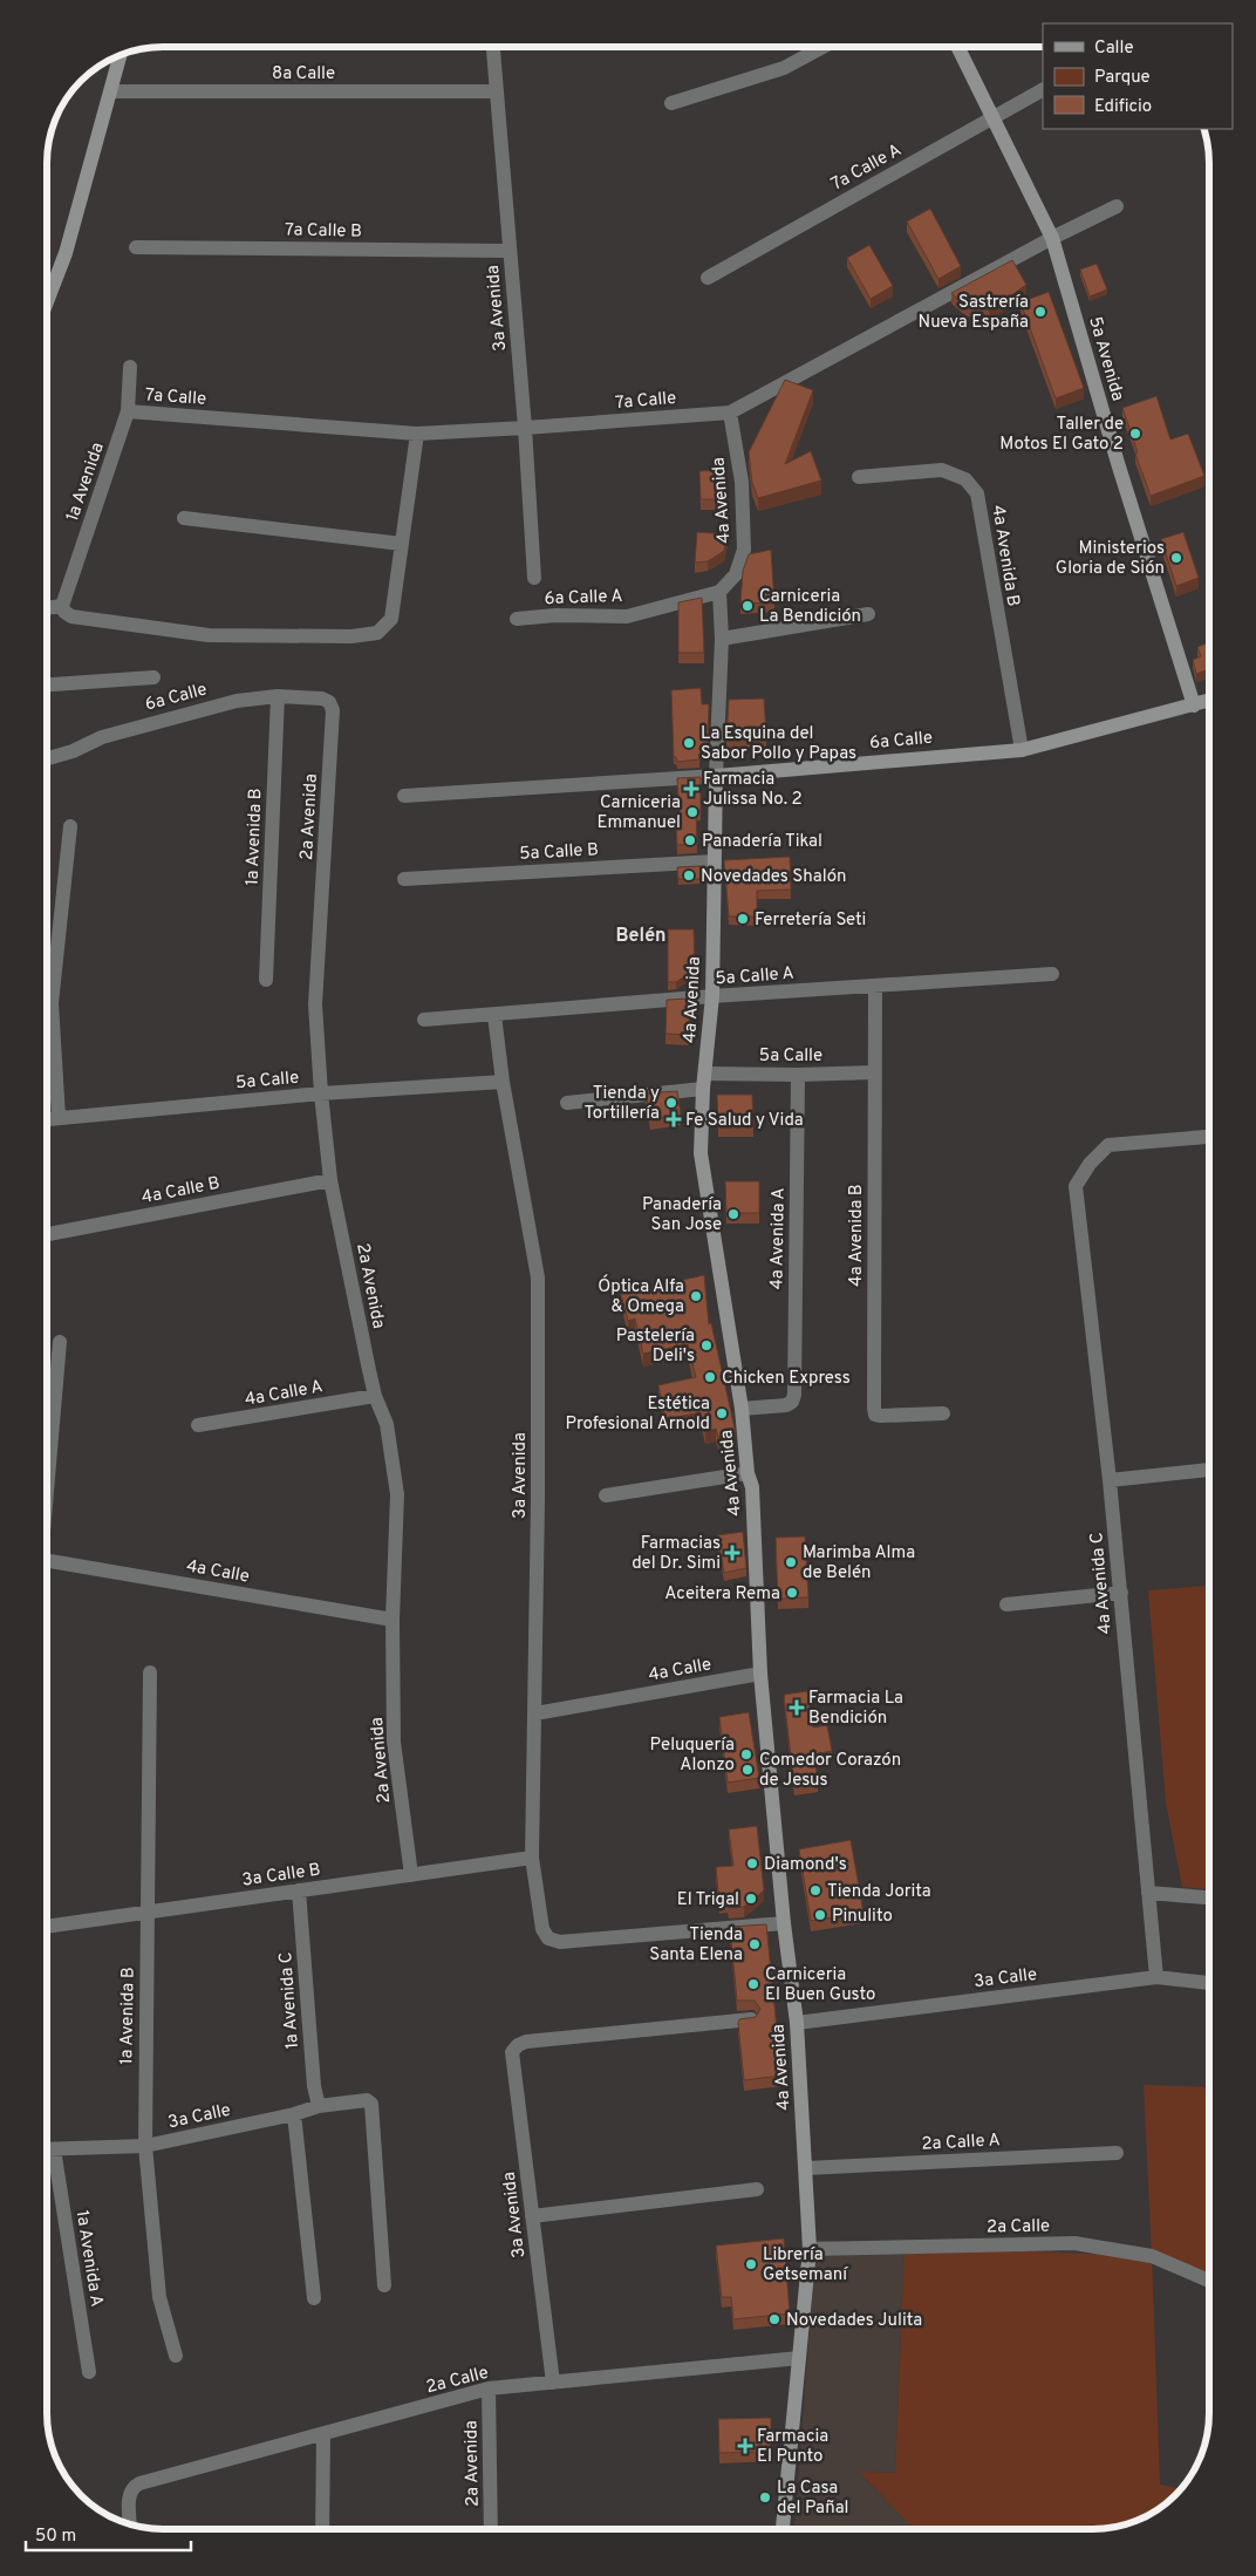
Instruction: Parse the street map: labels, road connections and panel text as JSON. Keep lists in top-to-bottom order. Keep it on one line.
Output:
{"streets":{"street":["8a Calle","7a Calle A","7a Calle B","3a Avenida","5a Avenida","7a Calle","1a Avenida","4a Avenida","4a Avenida B","6a Calle A","6a Calle","2a Avenida","1a Avenida B","5a Calle B","5a Calle A","5a Calle","4a Calle B","4a Avenida A","4a Calle A","4a Calle","4a Avenida C","3a Calle B","3a Calle","1a Avenida C","2a Calle A","2a Calle","1a Avenida A"]},"crossings":[["8a Calle","3a Avenida"],["7a Calle A","5a Avenida"],["7a Calle B","3a Avenida"],["3a Avenida","7a Calle"],["3a Avenida","4a Avenida"],["3a Avenida","5a Calle A"],["3a Avenida","5a Calle"],["3a Avenida","4a Calle"],["3a Avenida","3a Calle B"],["3a Avenida","2a Calle"],["5a Avenida","7a Calle"],["5a Avenida","6a Calle"],["7a Calle","1a Avenida"],["7a Calle","4a Avenida"],["4a Avenida","6a Calle A"],["4a Avenida","6a Calle"],["4a Avenida","5a Calle B"],["4a Avenida","5a Calle A"],["4a Avenida","5a Calle"],["4a Avenida","4a Avenida A"],["4a Avenida","4a Calle"],["4a Avenida","3a Calle"],["4a Avenida","2a Calle A"],["4a Avenida","2a Calle"],["4a Avenida B","6a Calle"],["4a Avenida B","5a Calle A"],["4a Avenida B","5a Calle"],["6a Calle","2a Avenida"],["6a Calle","1a Avenida B"],["2a Avenida","5a Calle"],["2a Avenida","4a Calle B"],["2a Avenida","4a Calle A"],["2a Avenida","4a Calle"],["2a Avenida","3a Calle B"],["2a Avenida","2a Calle"],["1a Avenida B","3a Calle B"],["1a Avenida B","3a Calle"],["5a Calle","4a Avenida A"],["4a Avenida C","3a Calle"],["3a Calle B","1a Avenida C"],["3a Calle","1a Avenida C"],["3a Calle","1a Avenida A"]],"districts":["Belén"],"places":{"other":["Sastrería Nueva España","Taller de Motos El Gato 2","Ministerios Gloria de Sión","Carniceria La Bendición","La Esquina del Sabor Pollo y Papas","Carniceria Emmanuel","Panadería Tikal","Novedades Shalón","Ferretería Seti","Tienda y Tortillería","Panadería San Jose","Óptica Alfa & Omega","Pastelería Deli's","Chicken Express","Estética Profesional Arnold","Marimba Alma de Belén","Aceitera Rema","Peluquería Alonzo","Comedor Corazón de Jesus","Diamond's","Tienda Jorita","El Trigal","Pinulito","Tienda Santa Elena","Carniceria El Buen Gusto","Librería Getsemaní","Novedades Julita","La Casa del Pañal"],"health":["Farmacia Julissa No. 2","Fe Salud y Vida","Farmacias del Dr. Simi","Farmacia La Bendición","Farmacia El Punto"]},"legend":["Calle","Parque","Edificio"],"scale_bar":"50 m"}
